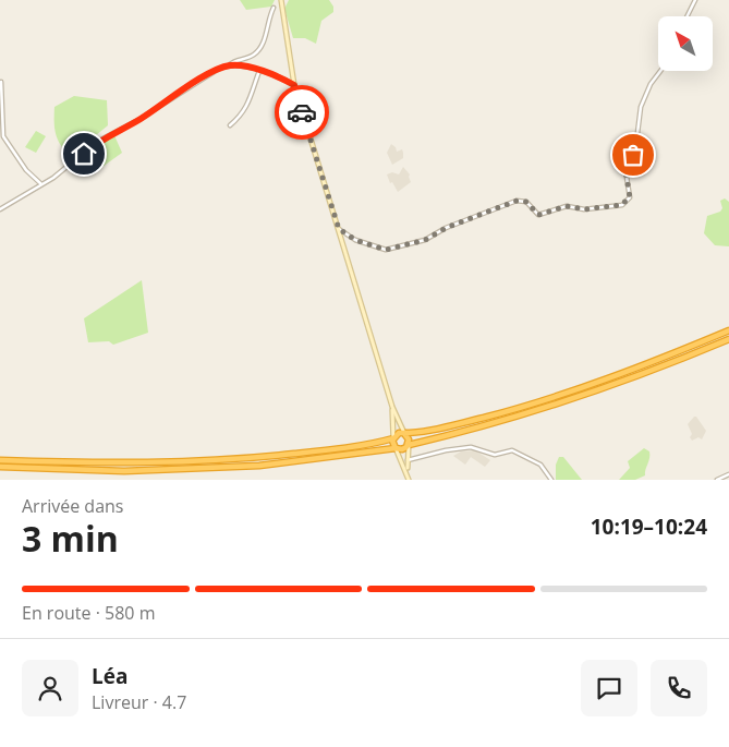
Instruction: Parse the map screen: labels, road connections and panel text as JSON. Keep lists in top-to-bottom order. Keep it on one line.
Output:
{"north":"top left","page":{"heading":["3 min","Arrivée dans","10:19–10:24"],"panel":["Léa","Livreur · 4.7"],"bar":"En route · 580 m"}}
